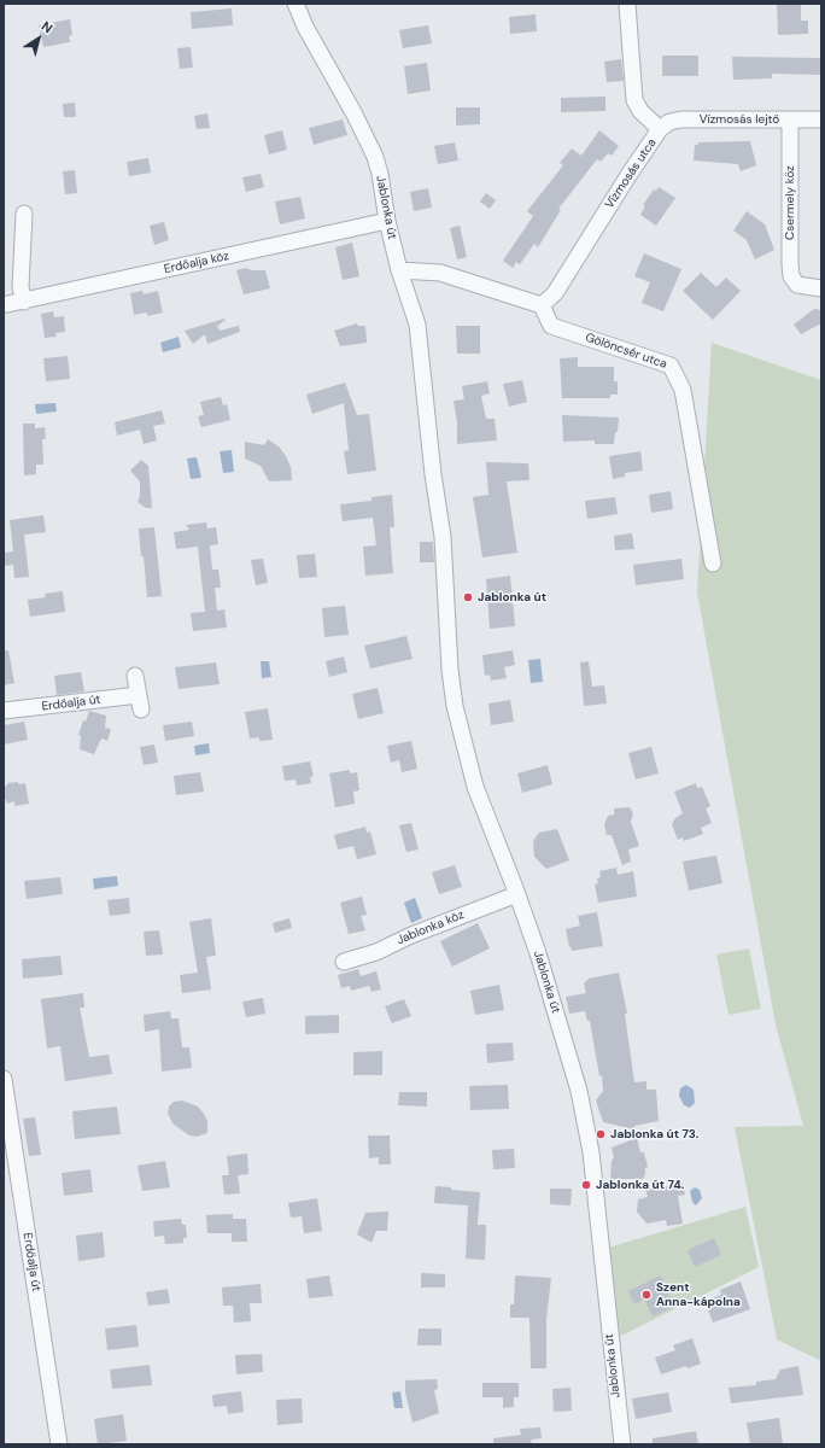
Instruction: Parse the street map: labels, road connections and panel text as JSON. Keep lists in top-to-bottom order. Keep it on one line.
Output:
{"streets":{"street":["Vízmosás lejtő","Vízmosás utca","Csermely köz","Jablonka út","Erdőalja köz","Gölöncsér utca","Erdőalja út","Jablonka köz"]},"crossings":[["Vízmosás lejtő","Vízmosás utca"],["Vízmosás lejtő","Csermely köz"],["Vízmosás utca","Gölöncsér utca"],["Jablonka út","Erdőalja köz"],["Jablonka út","Jablonka köz"]],"places":["Jablonka út","Jablonka út 73.","Jablonka út 74.","Szent Anna-kápolna"],"north":"top right"}
